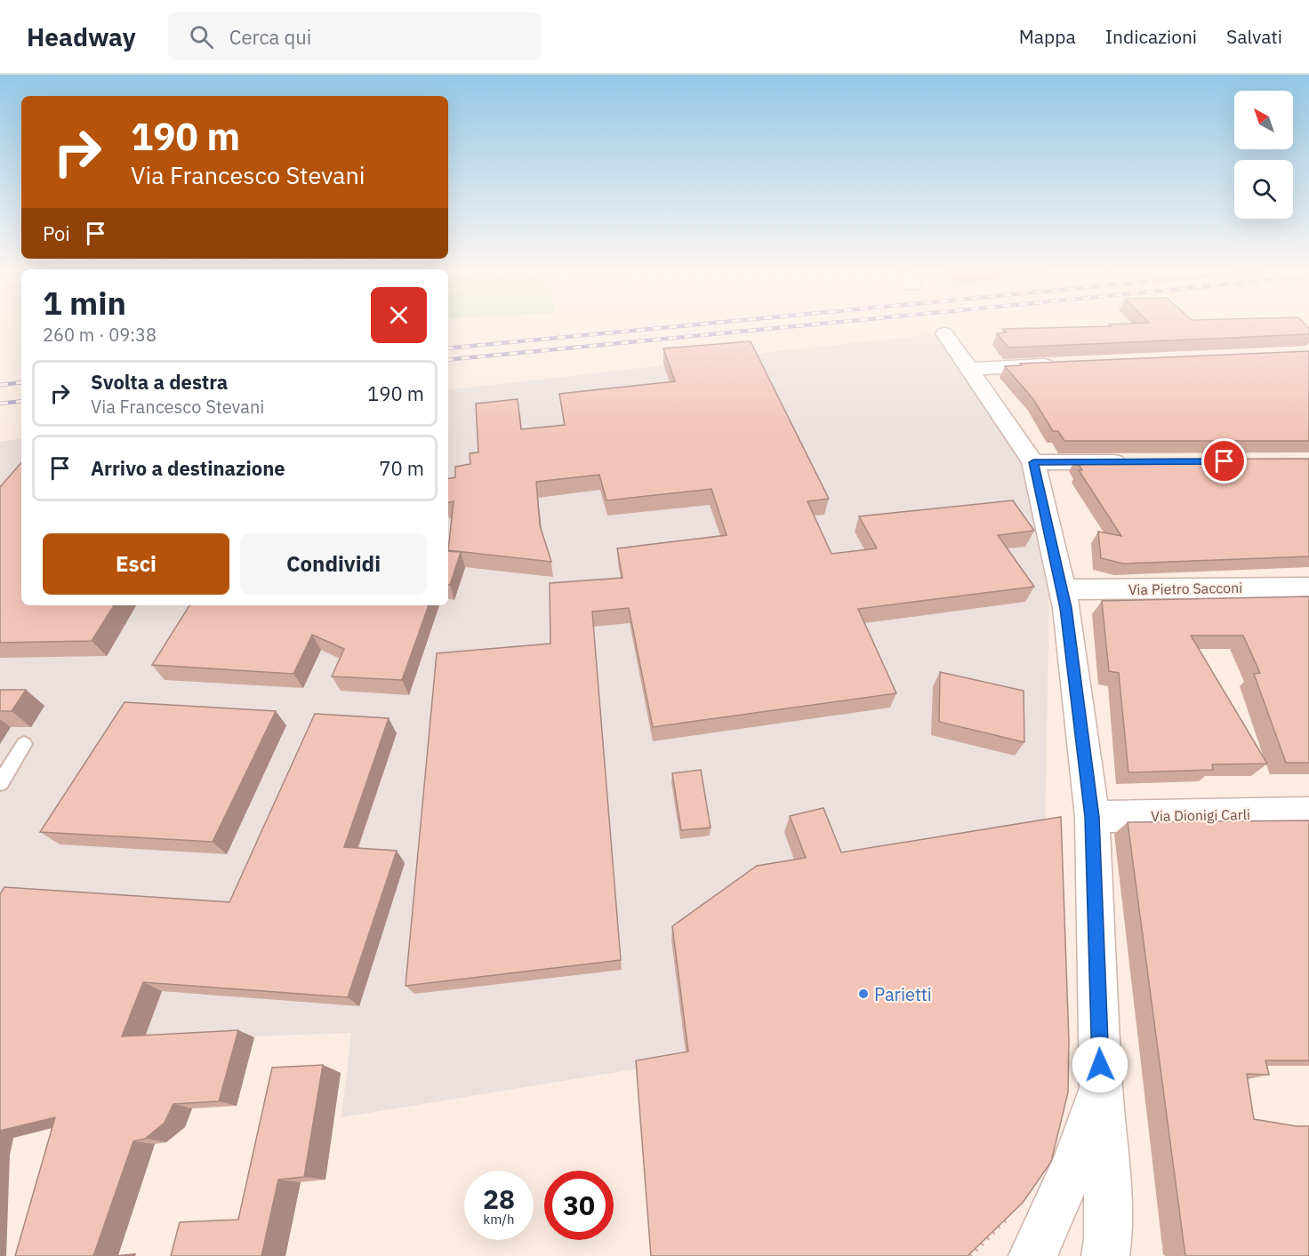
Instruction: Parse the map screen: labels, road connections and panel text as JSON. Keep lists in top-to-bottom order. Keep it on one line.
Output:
{"streets":{"street":["Via Pietro Sacconi","Via Dionigi Carli"]},"places":["Parietti"],"north":"top left","page":{"header":"Headway","search":"Cerca qui","nav":["Mappa","Indicazioni","Salvati"],"turn":["190 m","Via Francesco Stevani"],"then":"Poi","heading":["1 min","260 m · 09:38"],"list":[{"name":"Svolta a destra","note":"Via Francesco Stevani","value":"190 m"},{"name":"Arrivo a destinazione","value":"70 m"}],"buttons":["Esci","Condividi"],"speed":"28 km/h","limit":"30"}}
